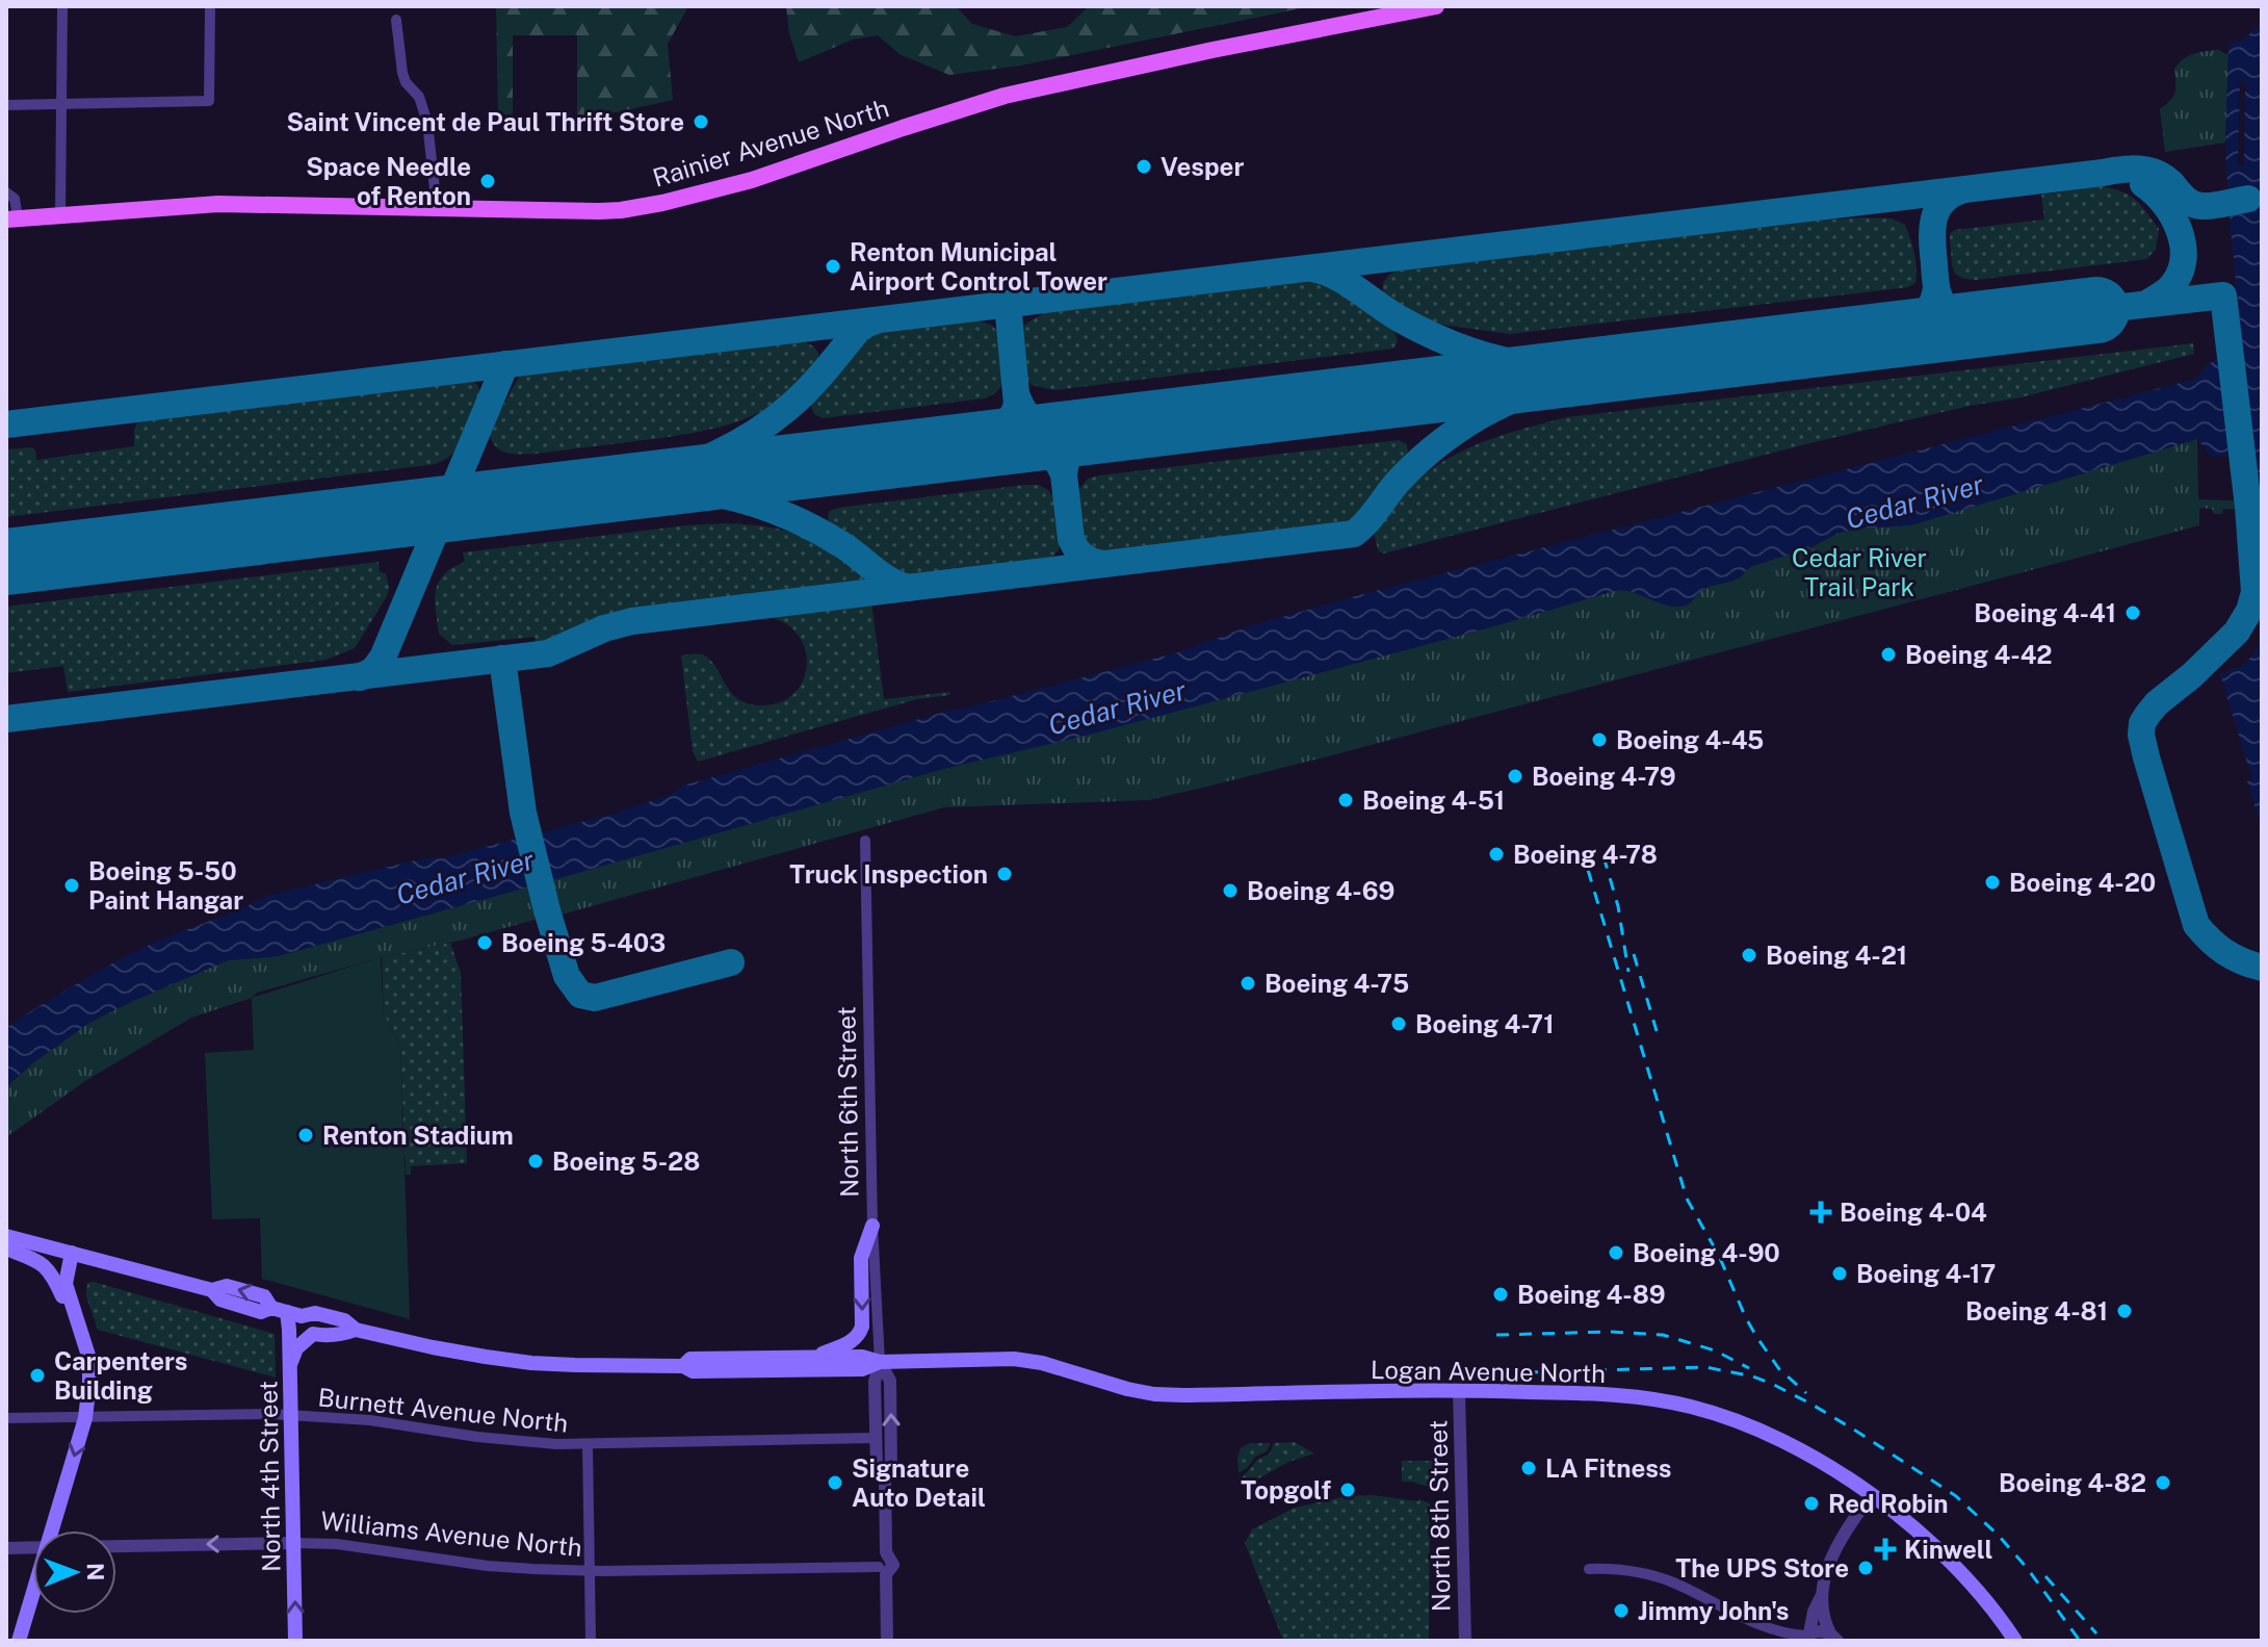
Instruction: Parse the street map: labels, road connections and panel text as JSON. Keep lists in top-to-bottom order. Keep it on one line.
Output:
{"streets":{"main road":["Rainier Avenue North","Logan Avenue North","North 4th Street"],"street":["North 6th Street","Burnett Avenue North","North 8th Street","Williams Avenue North"]},"crossings":[["North 6th Street","Logan Avenue North"],["North 6th Street","Burnett Avenue North"],["North 6th Street","Williams Avenue North"],["Logan Avenue North","North 4th Street"],["Logan Avenue North","North 8th Street"],["Burnett Avenue North","North 4th Street"],["North 4th Street","Williams Avenue North"]],"water":["Cedar River"],"parks":["Cedar River Trail Park"],"places":{"other":["Saint Vincent de Paul Thrift Store","Vesper","Space Needle of Renton","Renton Municipal Airport Control Tower","Boeing 4-41","Boeing 4-42","Boeing 4-45","Boeing 4-79","Boeing 4-51","Boeing 4-78","Truck Inspection","Boeing 4-20","Boeing 5-50 Paint Hangar","Boeing 4-69","Boeing 5-403","Boeing 4-21","Boeing 4-75","Boeing 4-71","Renton Stadium","Boeing 5-28","Boeing 4-90","Boeing 4-17","Boeing 4-89","Boeing 4-81","Carpenters Building","LA Fitness","Signature Auto Detail","Boeing 4-82","Topgolf","Red Robin","The UPS Store","Jimmy John's"],"health":["Boeing 4-04","Kinwell"]},"north":"right"}
